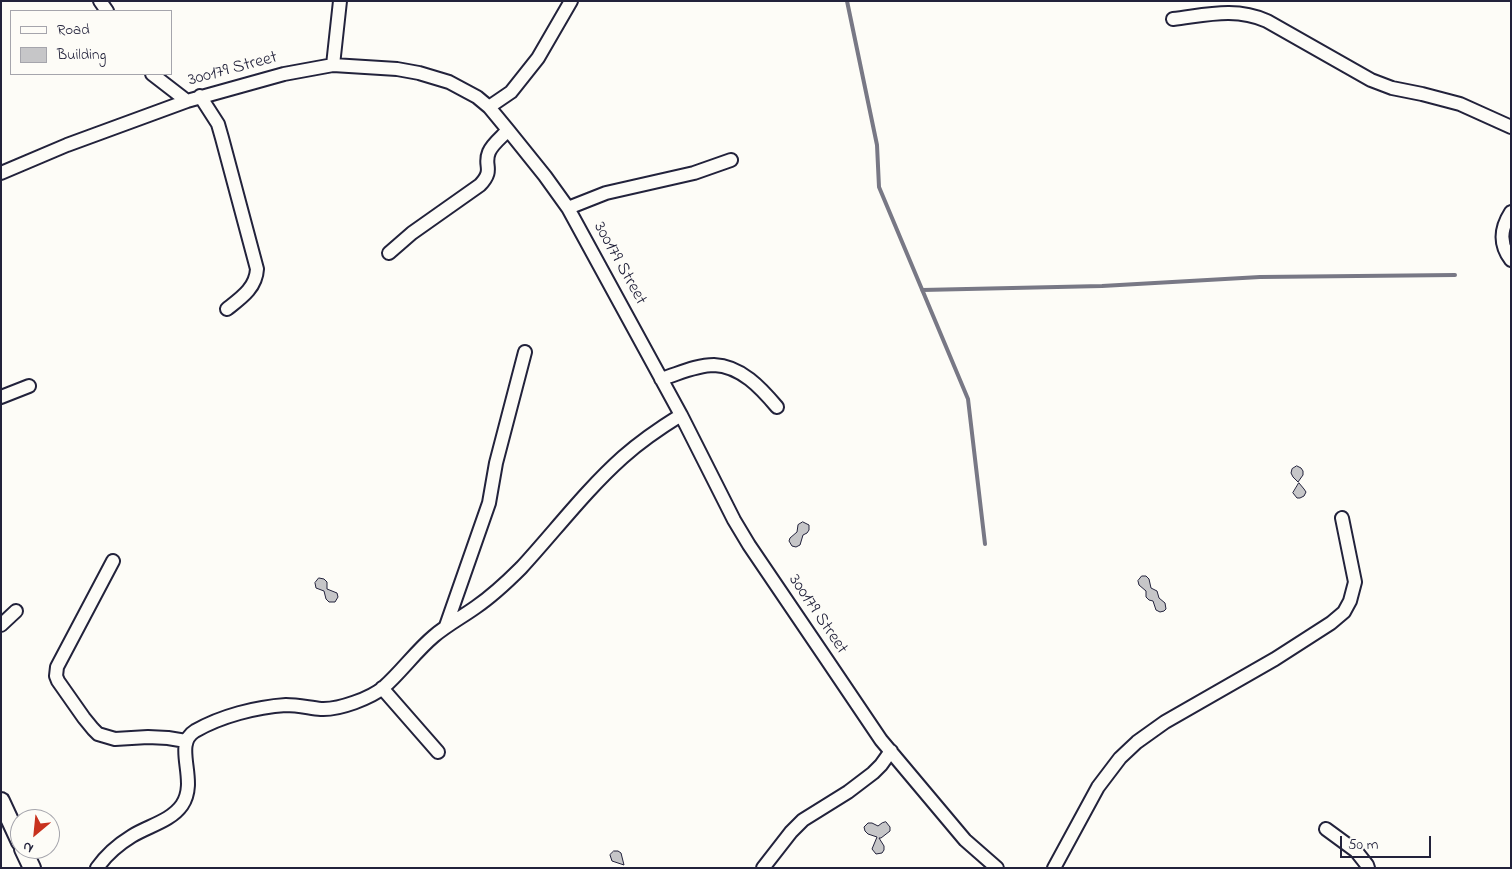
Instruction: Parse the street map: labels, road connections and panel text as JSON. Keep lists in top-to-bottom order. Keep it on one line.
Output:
{"streets":{"street":["300179 Street"]},"legend":["Road","Building"],"scale_bar":"50 m","north":"bottom left"}
